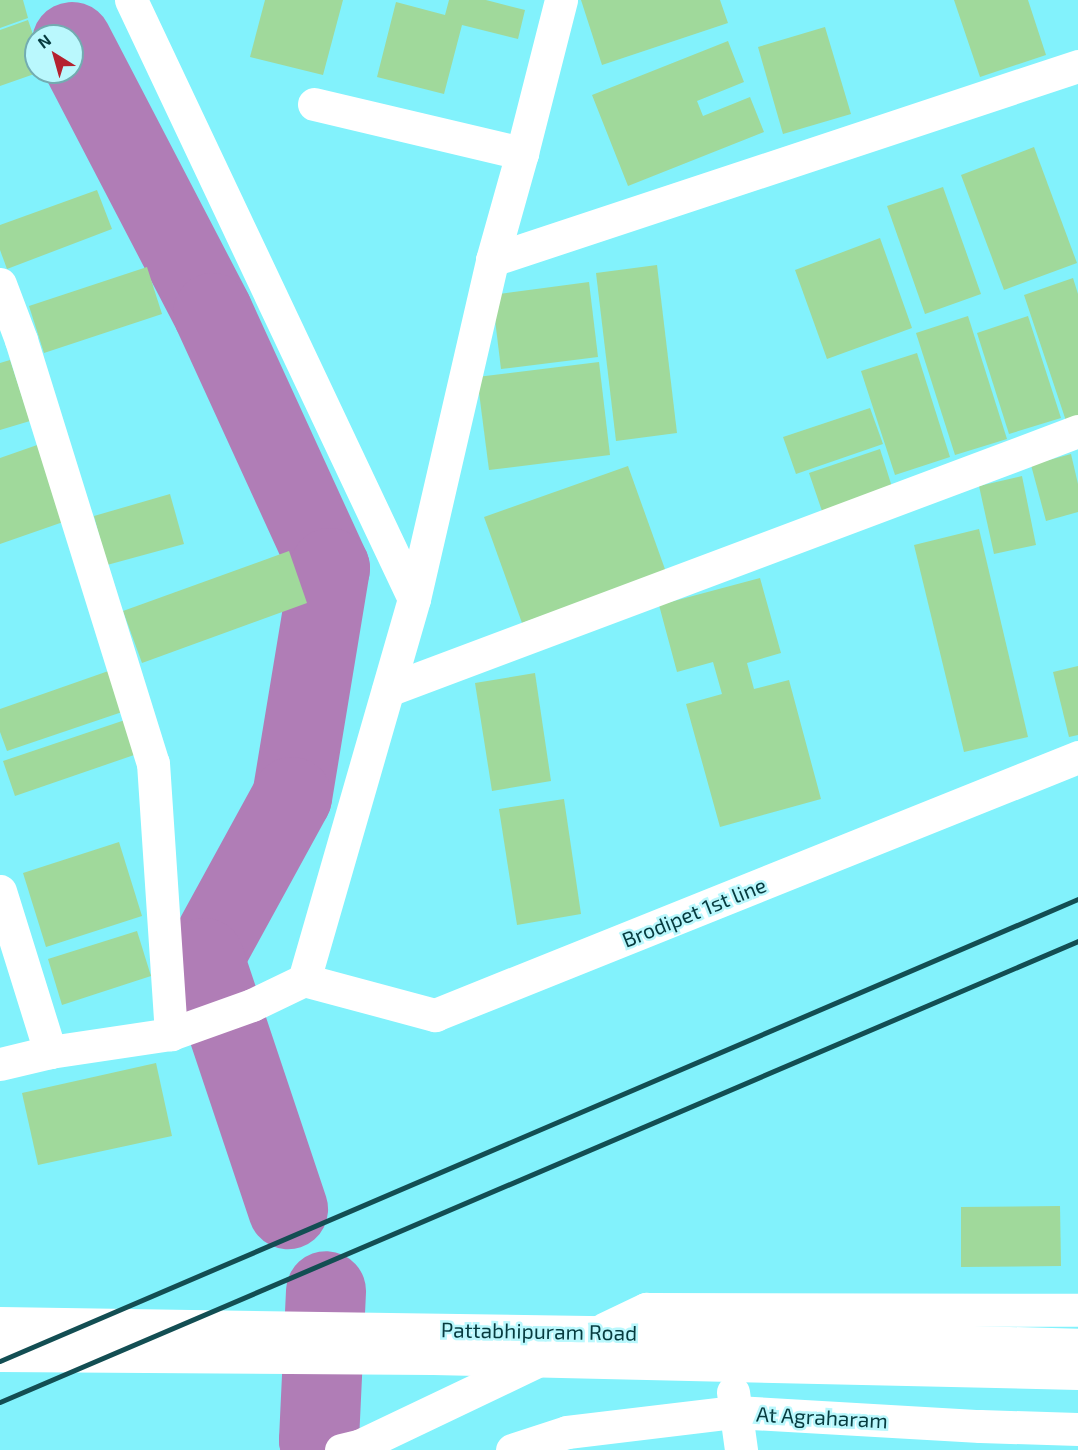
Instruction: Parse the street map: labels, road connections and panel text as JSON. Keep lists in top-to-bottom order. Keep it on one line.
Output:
{"streets":{"street":["Brodipet 1st line","Pattabhipuram Road","At Agraharam"]},"north":"top left"}
